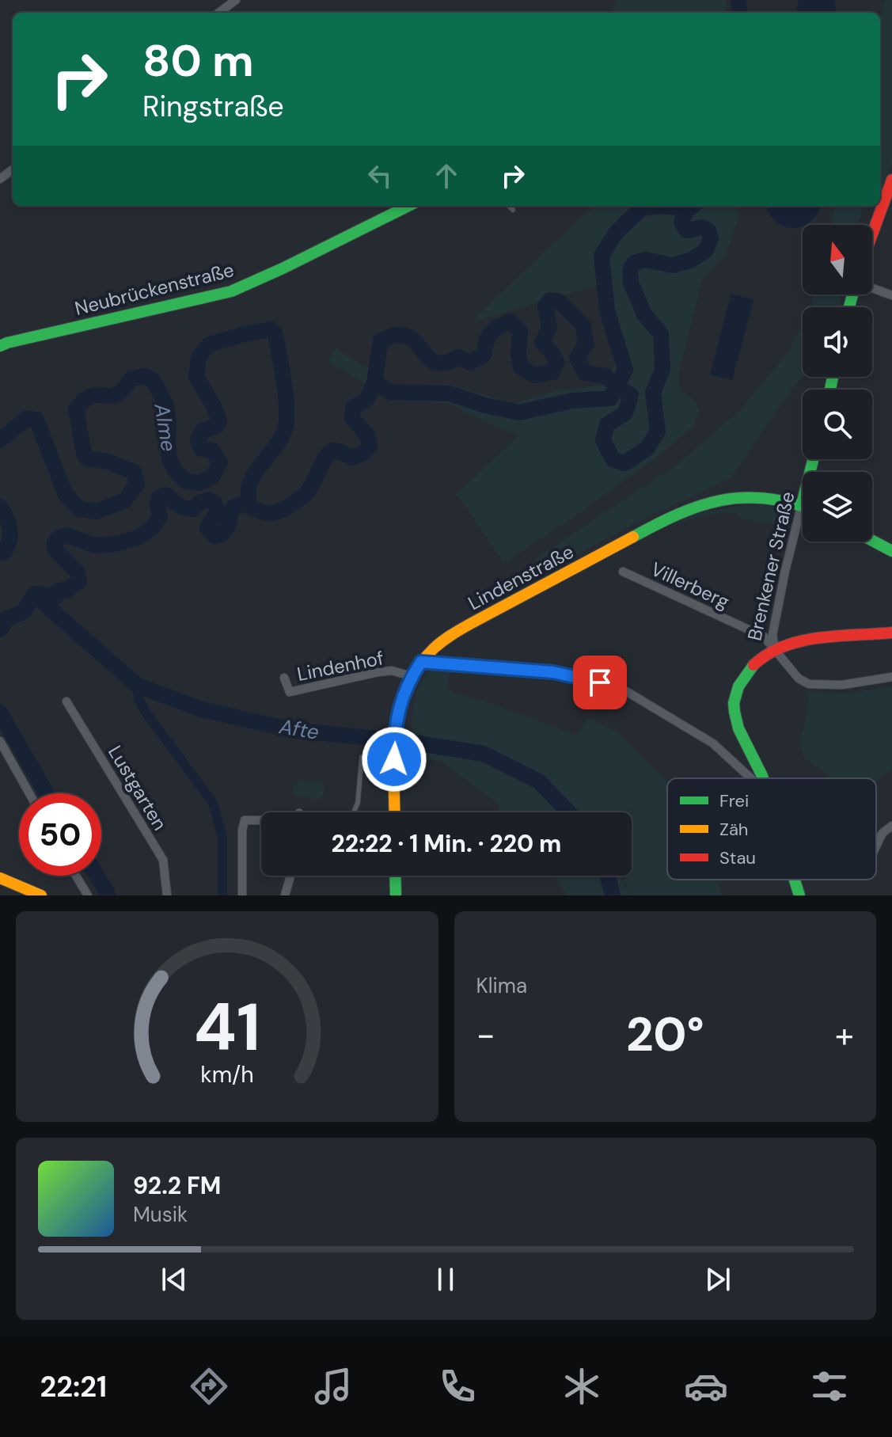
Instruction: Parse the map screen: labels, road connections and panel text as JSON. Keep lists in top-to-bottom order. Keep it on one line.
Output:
{"streets":{"main road":["Neubrückenstraße","Brenkener Straße","Lindenstraße"],"street":["Villerberg","Lindenhof","Lustgarten"]},"crossings":[["Brenkener Straße","Lindenstraße"],["Brenkener Straße","Villerberg"],["Lindenstraße","Lindenhof"]],"water":["Alme","Afte"],"legend":["Frei","Zäh","Stau"],"north":"top","page":{"turn":["80 m","Ringstraße"],"limit":"50","trip":"22:22 · 1 Min. · 220 m","tile":"Klima","heat":["−","20°","+"],"song":["92.2 FM","Musik"],"tabs":"22:21","gauge":["41","km/h"]}}
